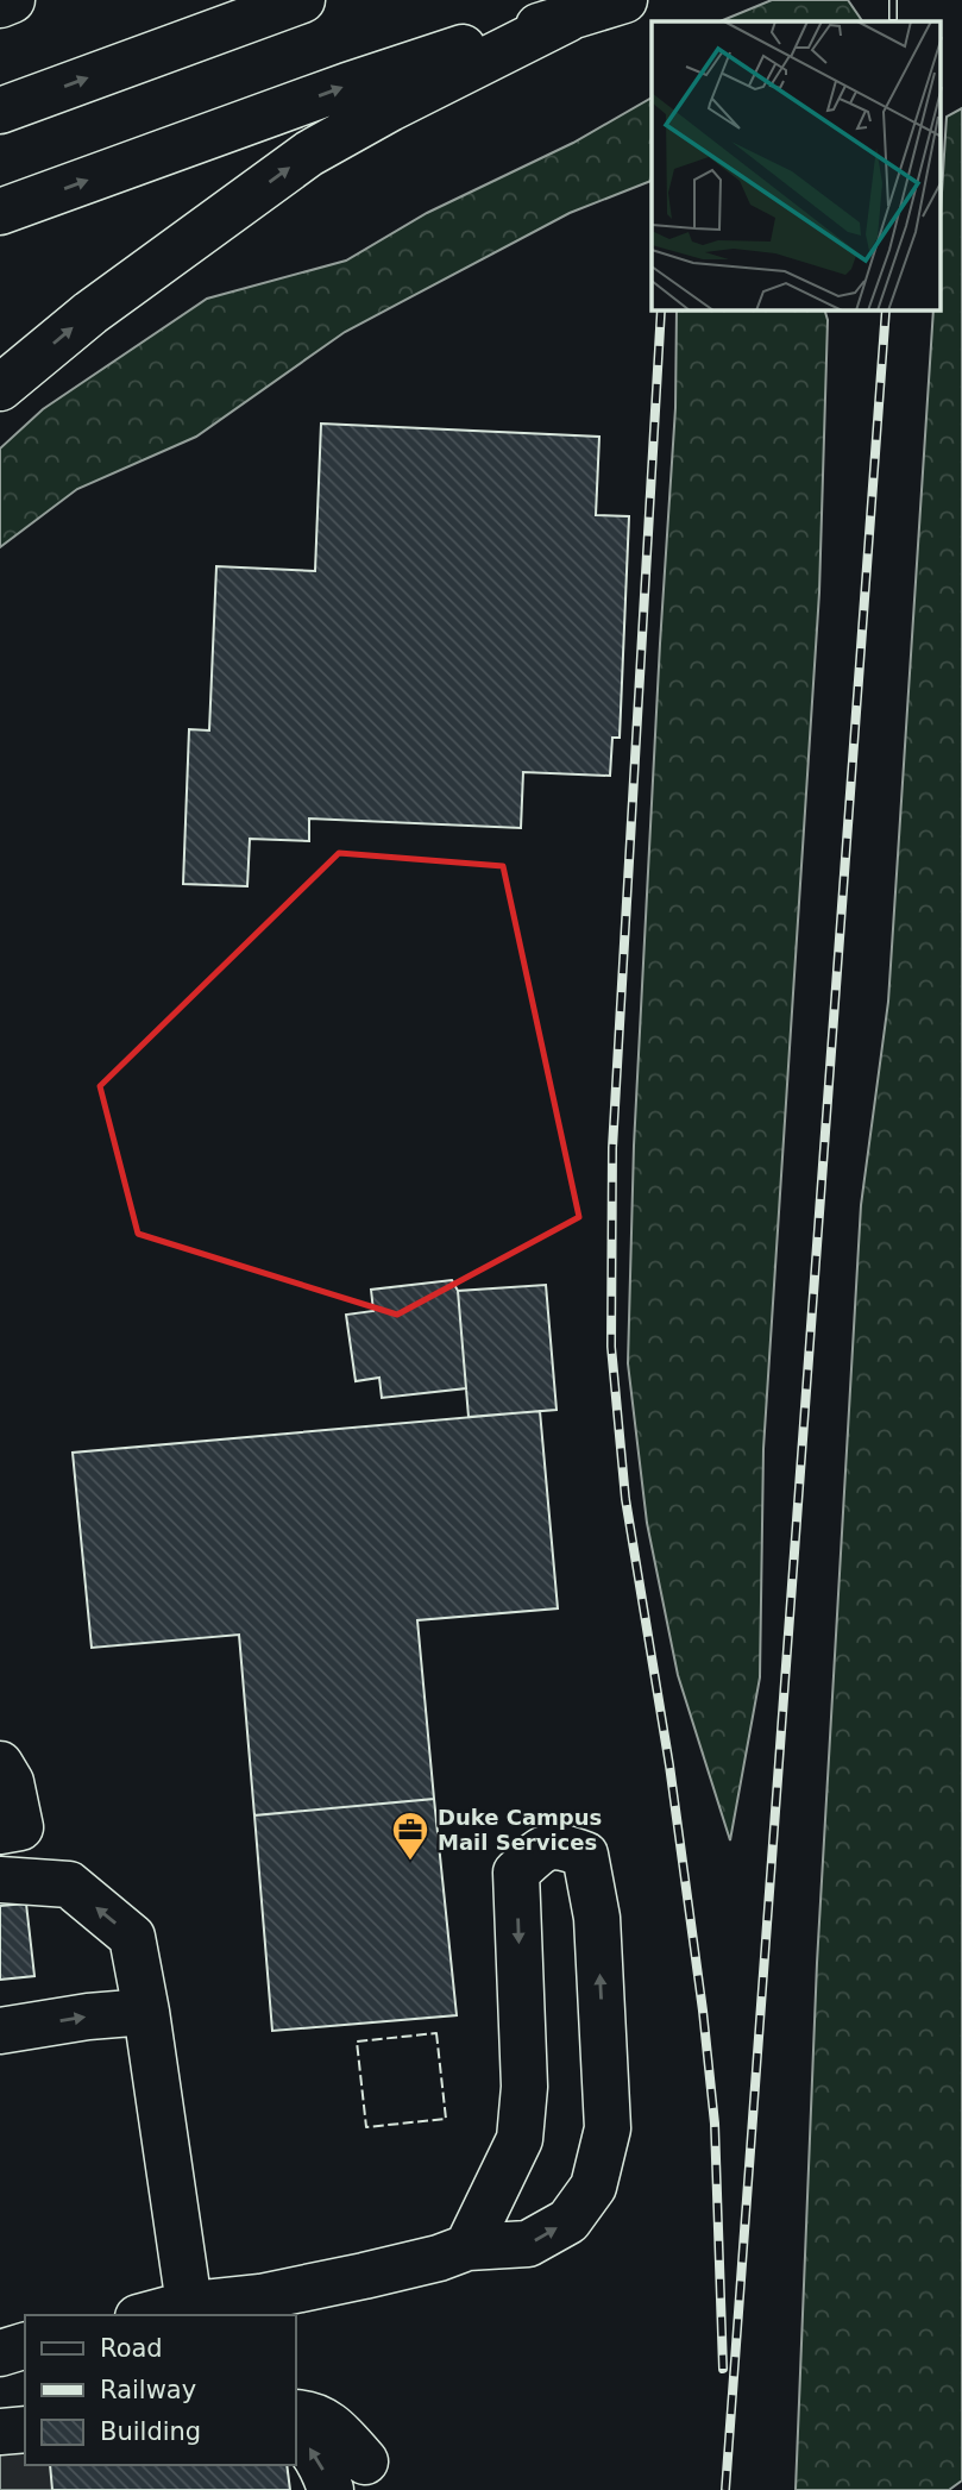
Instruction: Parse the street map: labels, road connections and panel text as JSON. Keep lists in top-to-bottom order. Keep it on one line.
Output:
{"places":{"office":["Duke Campus Mail Services"]},"legend":["Road","Railway","Building"]}
